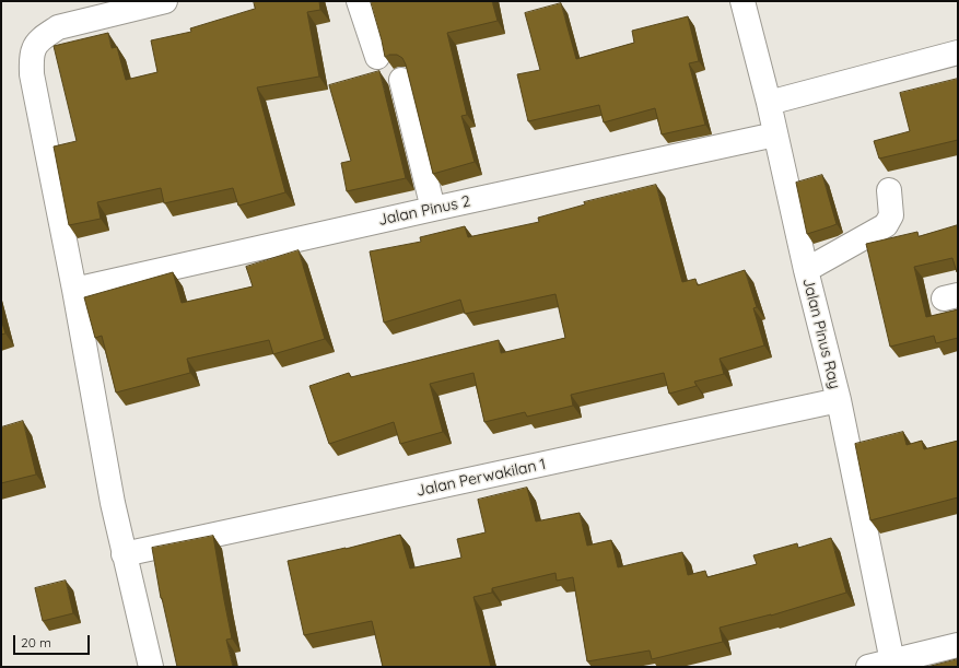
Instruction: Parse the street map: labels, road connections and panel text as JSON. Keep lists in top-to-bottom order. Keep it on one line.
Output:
{"streets":{"street":["Jalan Pinus 2","Jalan Pinus Ray","Jalan Perwakilan 1"]},"crossings":[["Jalan Pinus 2","Jalan Pinus Ray"],["Jalan Pinus Ray","Jalan Perwakilan 1"]],"scale_bar":"20 m"}
